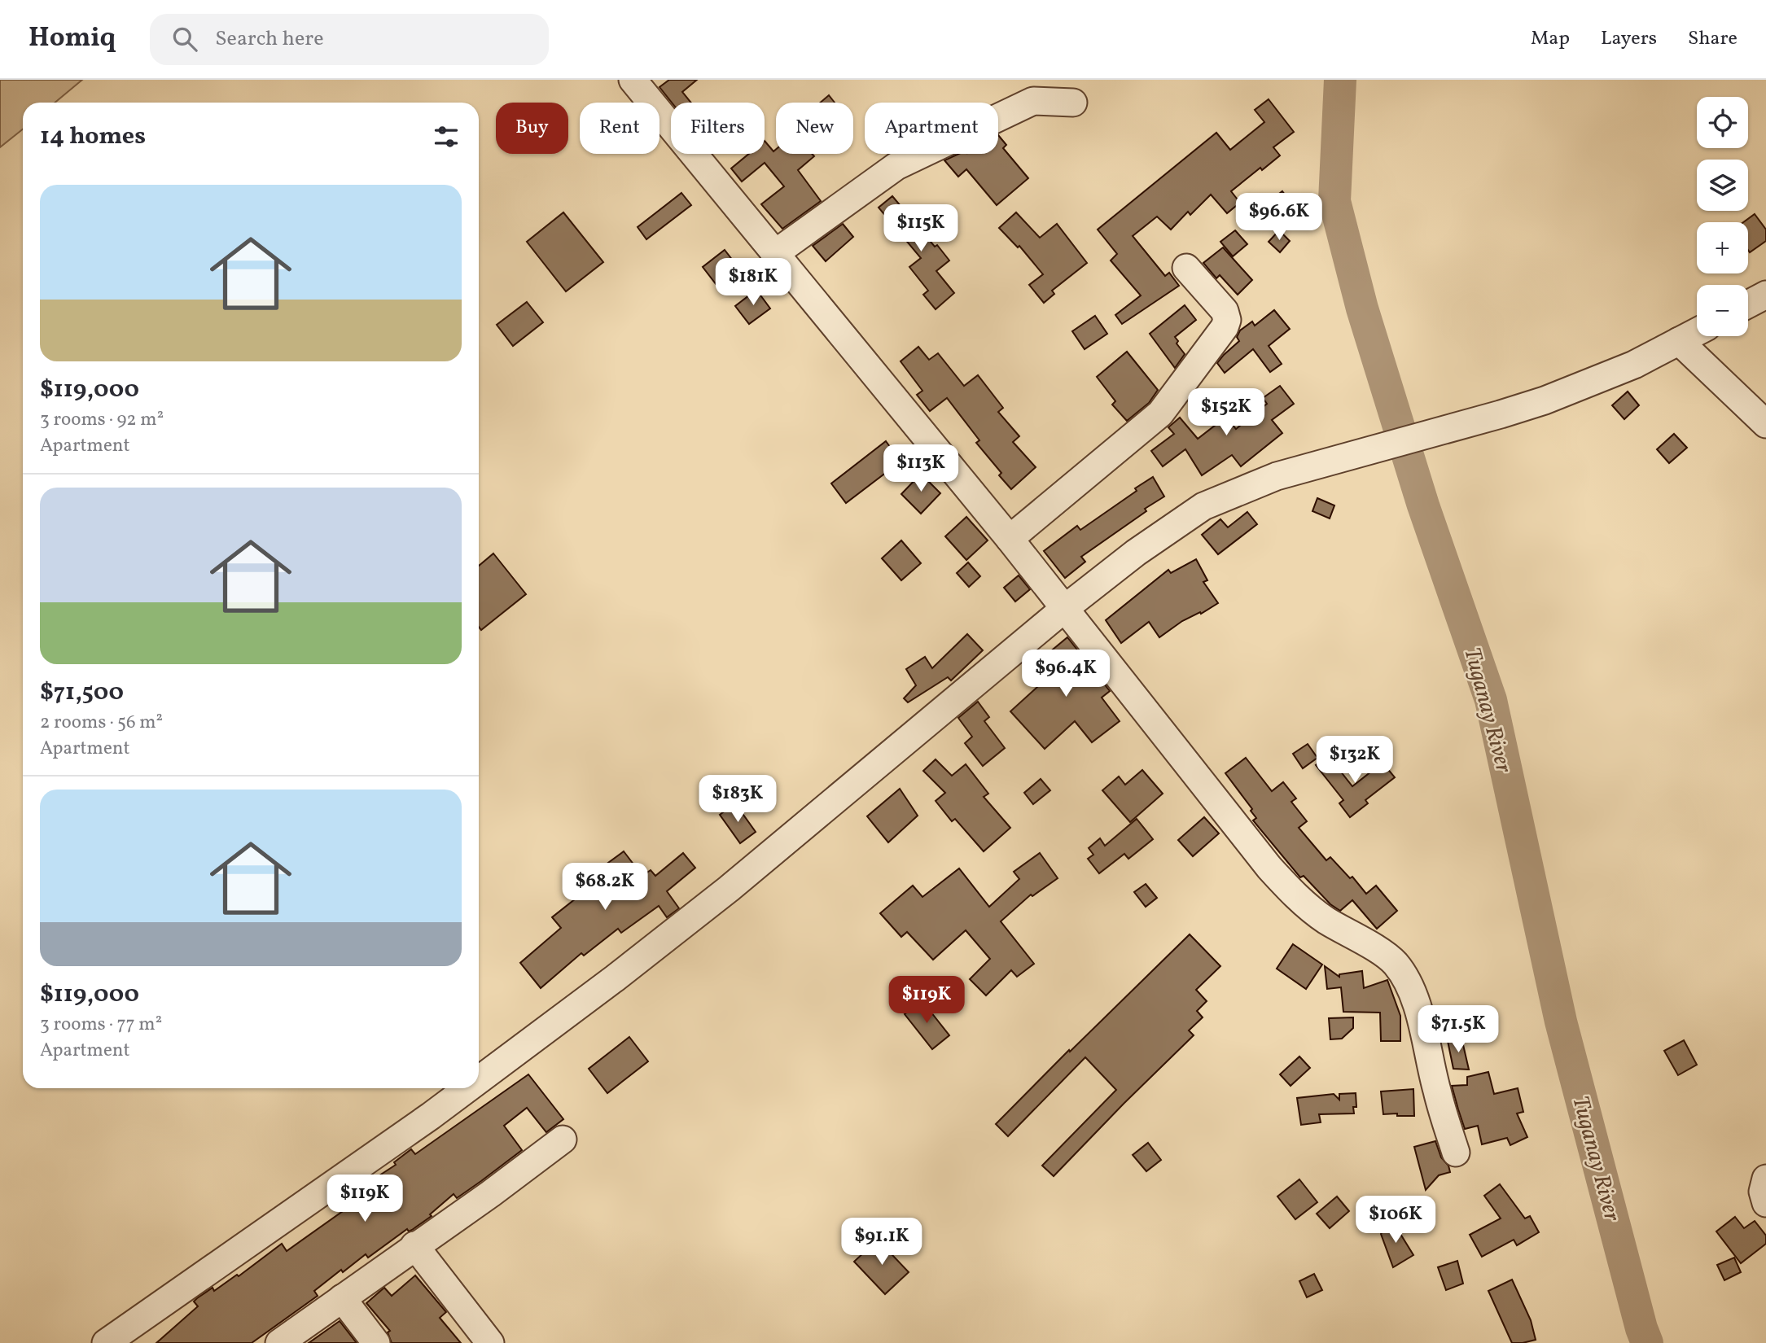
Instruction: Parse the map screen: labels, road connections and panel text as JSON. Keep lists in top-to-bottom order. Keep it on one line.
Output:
{"water":["Tuganay River"],"page":{"header":"Homiq","search":"Search here","nav":["Map","Layers","Share"],"map_buttons":["+","−"],"chip":["Buy","Rent","Filters","New","Apartment"],"heading":"14 homes","list":[{"name":"$119,000","note":"3 rooms · 92 m² · Apartment"},{"name":"$71,500","note":"2 rooms · 56 m² · Apartment"},{"name":"$119,000","note":"3 rooms · 77 m² · Apartment"}],"price":["$96.6K","$115K","$181K","$152K","$113K","$96.4K","$132K","$183K","$68.2K","$119K","$71.5K","$119K","$106K","$91.1K"]}}
